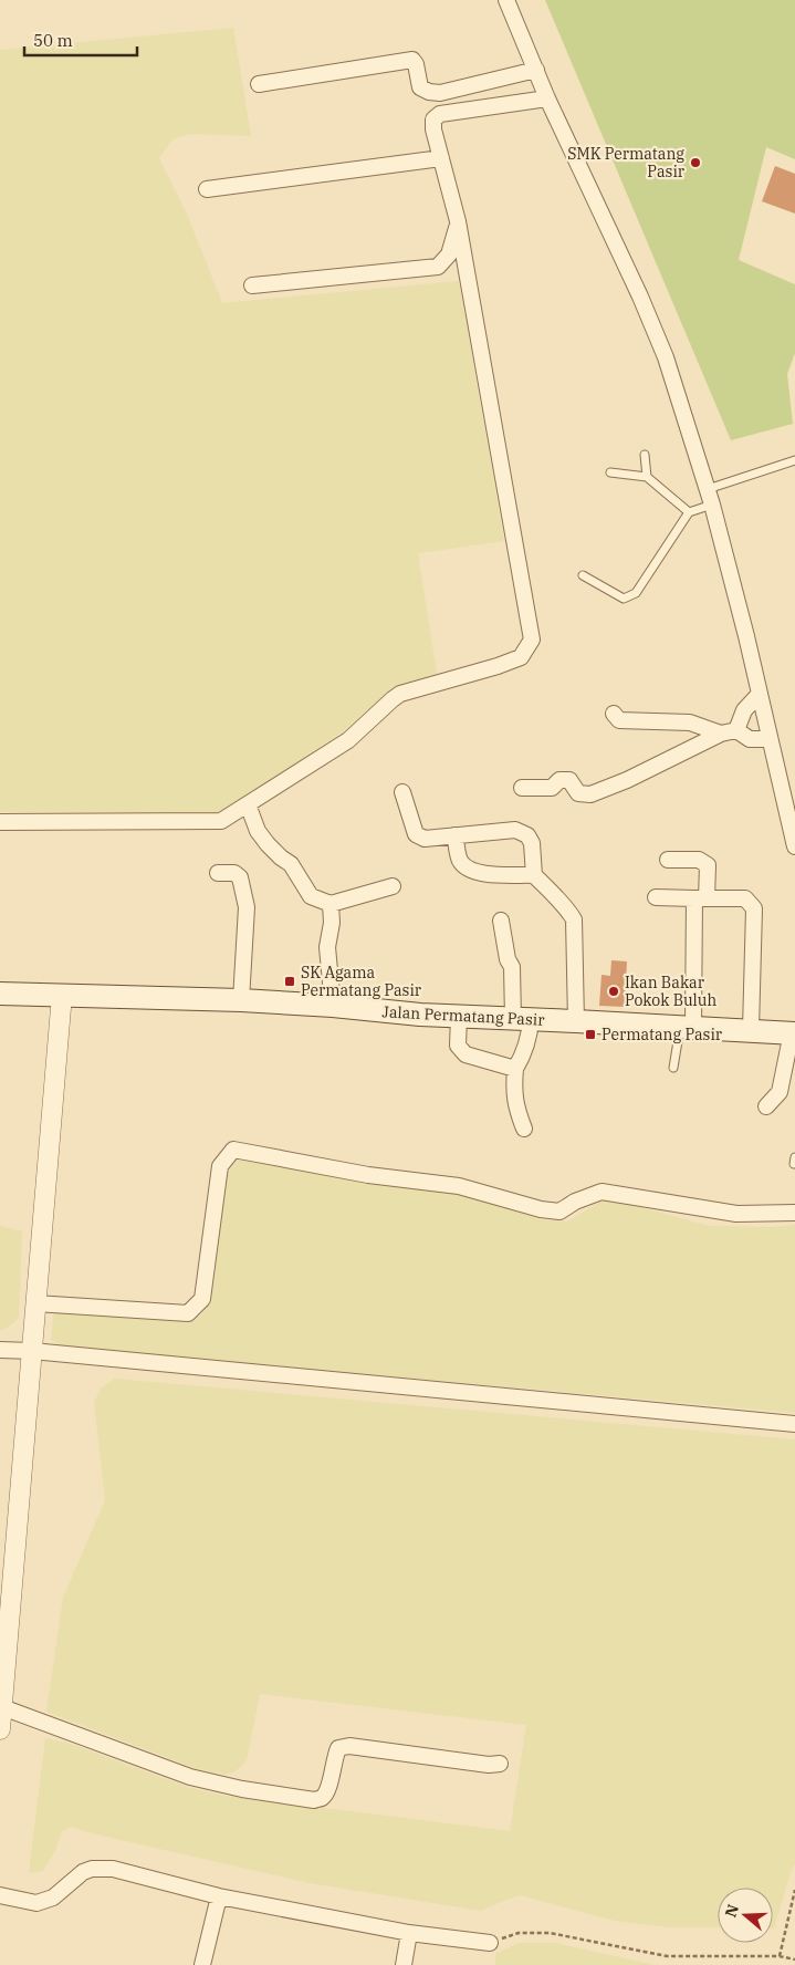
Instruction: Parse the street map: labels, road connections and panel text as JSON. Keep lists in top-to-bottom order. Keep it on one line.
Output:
{"streets":{"main road":["Jalan Permatang Pasir"]},"places":{"other":["SMK Permatang Pasir","Ikan Bakar Pokok Buluh"],"transit":["SK Agama Permatang Pasir","Permatang Pasir"]},"scale_bar":"50 m","north":"left"}
